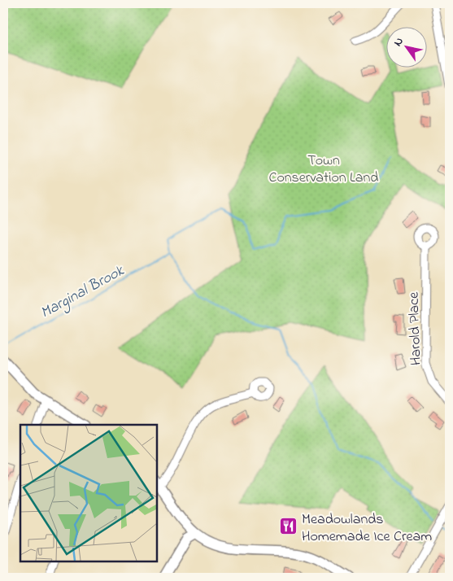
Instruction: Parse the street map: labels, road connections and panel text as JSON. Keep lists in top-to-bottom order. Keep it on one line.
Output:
{"streets":{"street":["Harold Place"]},"water":["Marginal Brook"],"parks":["Town Conservation Land"],"places":{"restaurant":["Meadowlands Homemade Ice Cream"]},"north":"top left"}
